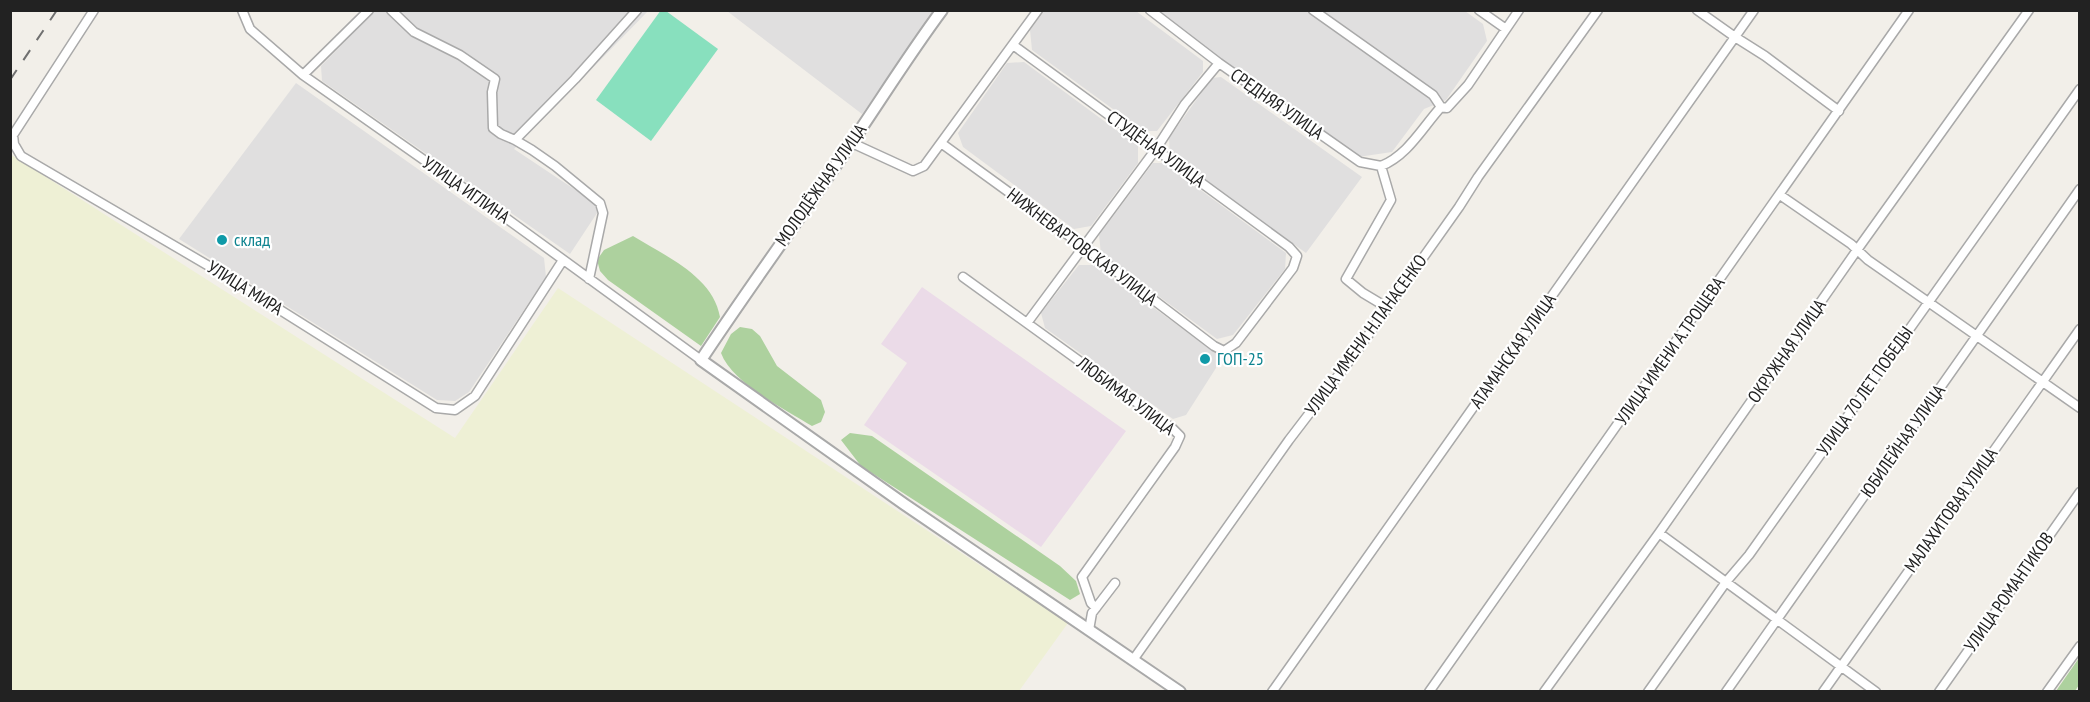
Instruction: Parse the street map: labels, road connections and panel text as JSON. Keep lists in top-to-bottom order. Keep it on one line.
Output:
{"streets":{"street":["СРЕДНЯЯ УЛИЦА","СТУДЁНАЯ УЛИЦА","МОЛОДЁЖНАЯ УЛИЦА","УЛИЦА ИГЛИНА","НИЖНЕВАРТОВСКАЯ УЛИЦА","УЛИЦА МИРА","УЛИЦА ИМЕНИ Н.ПАНАСЕНКО","АТАМАНСКАЯ УЛИЦА","УЛИЦА ИМЕНИ А.ТРОЩЕВА","ОКРУЖНАЯ УЛИЦА","УЛИЦА 70 ЛЕТ ПОБЕДЫ","ЛЮБИМАЯ УЛИЦА","ЮБИЛЕЙНАЯ УЛИЦА","МАЛАХИТОВАЯ УЛИЦА","УЛИЦА РОМАНТИКОВ"]},"crossings":[["СТУДЁНАЯ УЛИЦА","НИЖНЕВАРТОВСКАЯ УЛИЦА"],["МОЛОДЁЖНАЯ УЛИЦА","УЛИЦА ИГЛИНА"],["УЛИЦА ИГЛИНА","УЛИЦА МИРА"]],"places":["склад","ГОП-25"]}
